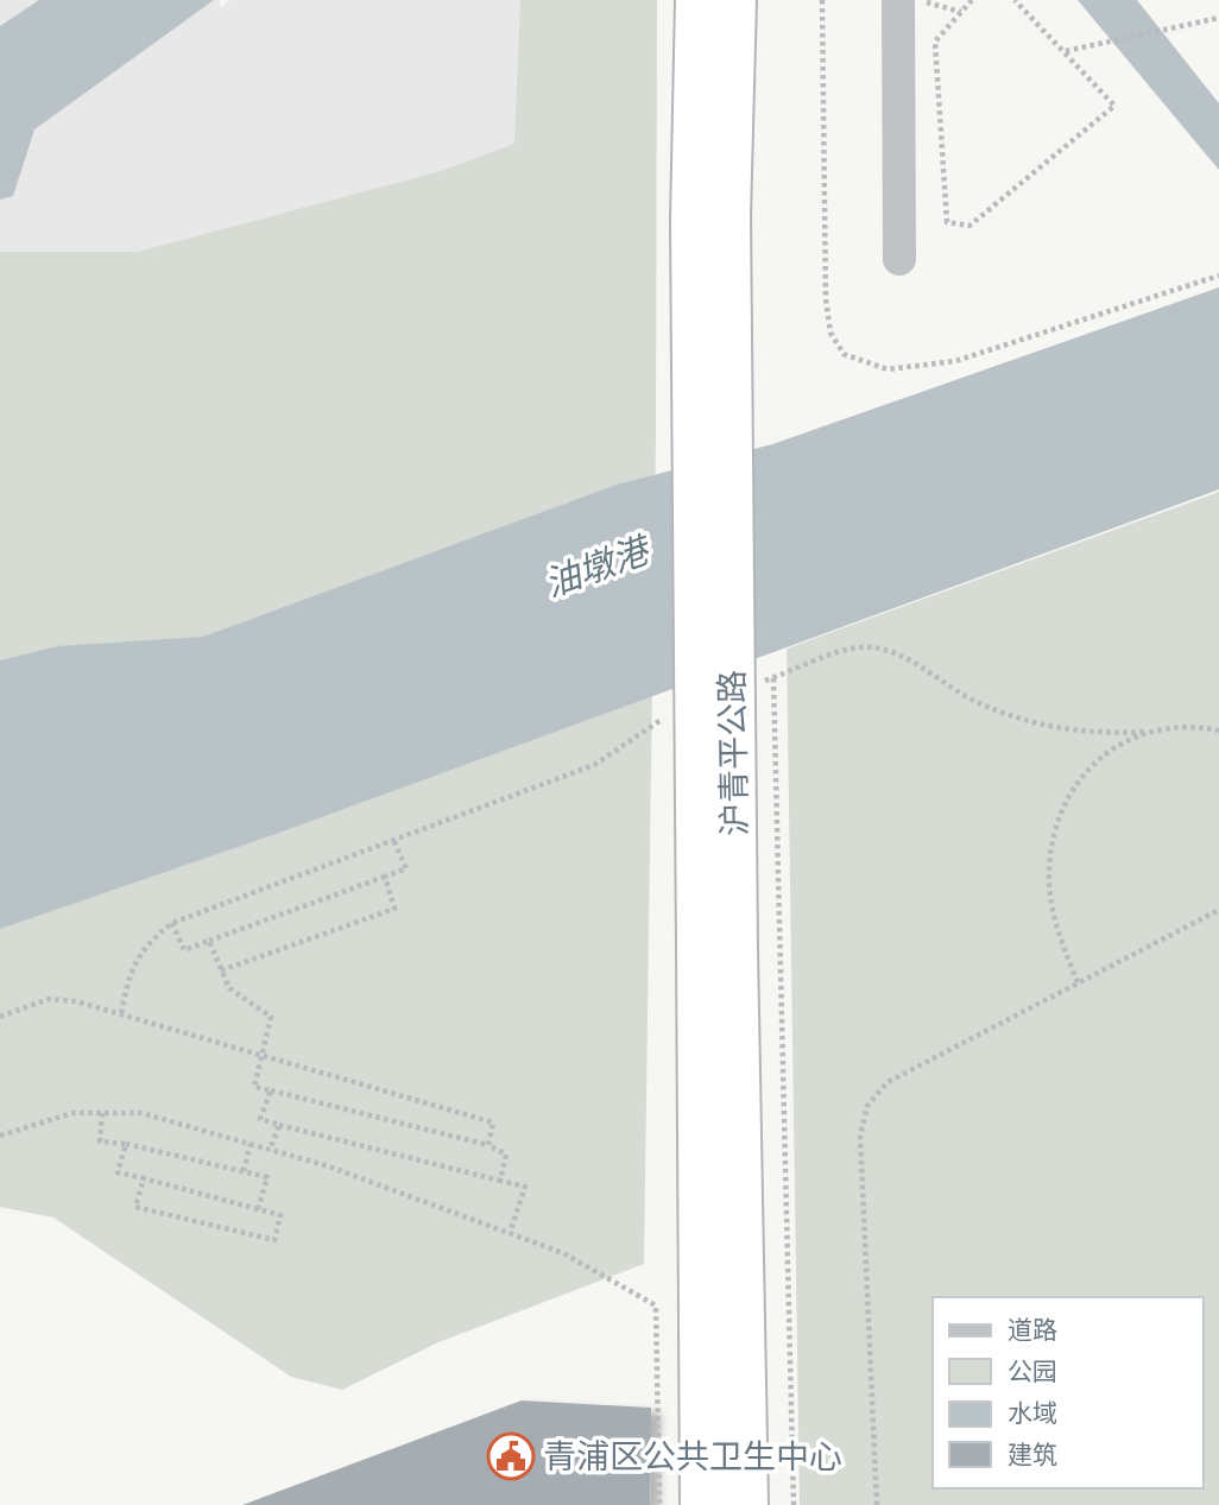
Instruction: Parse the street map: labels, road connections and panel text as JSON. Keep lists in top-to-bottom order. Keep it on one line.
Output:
{"streets":{"highway":["沪青平公路"]},"water":["油墩港"],"places":{"public building":["青浦区公共卫生中心"]},"legend":["道路","公园","水域","建筑"]}
